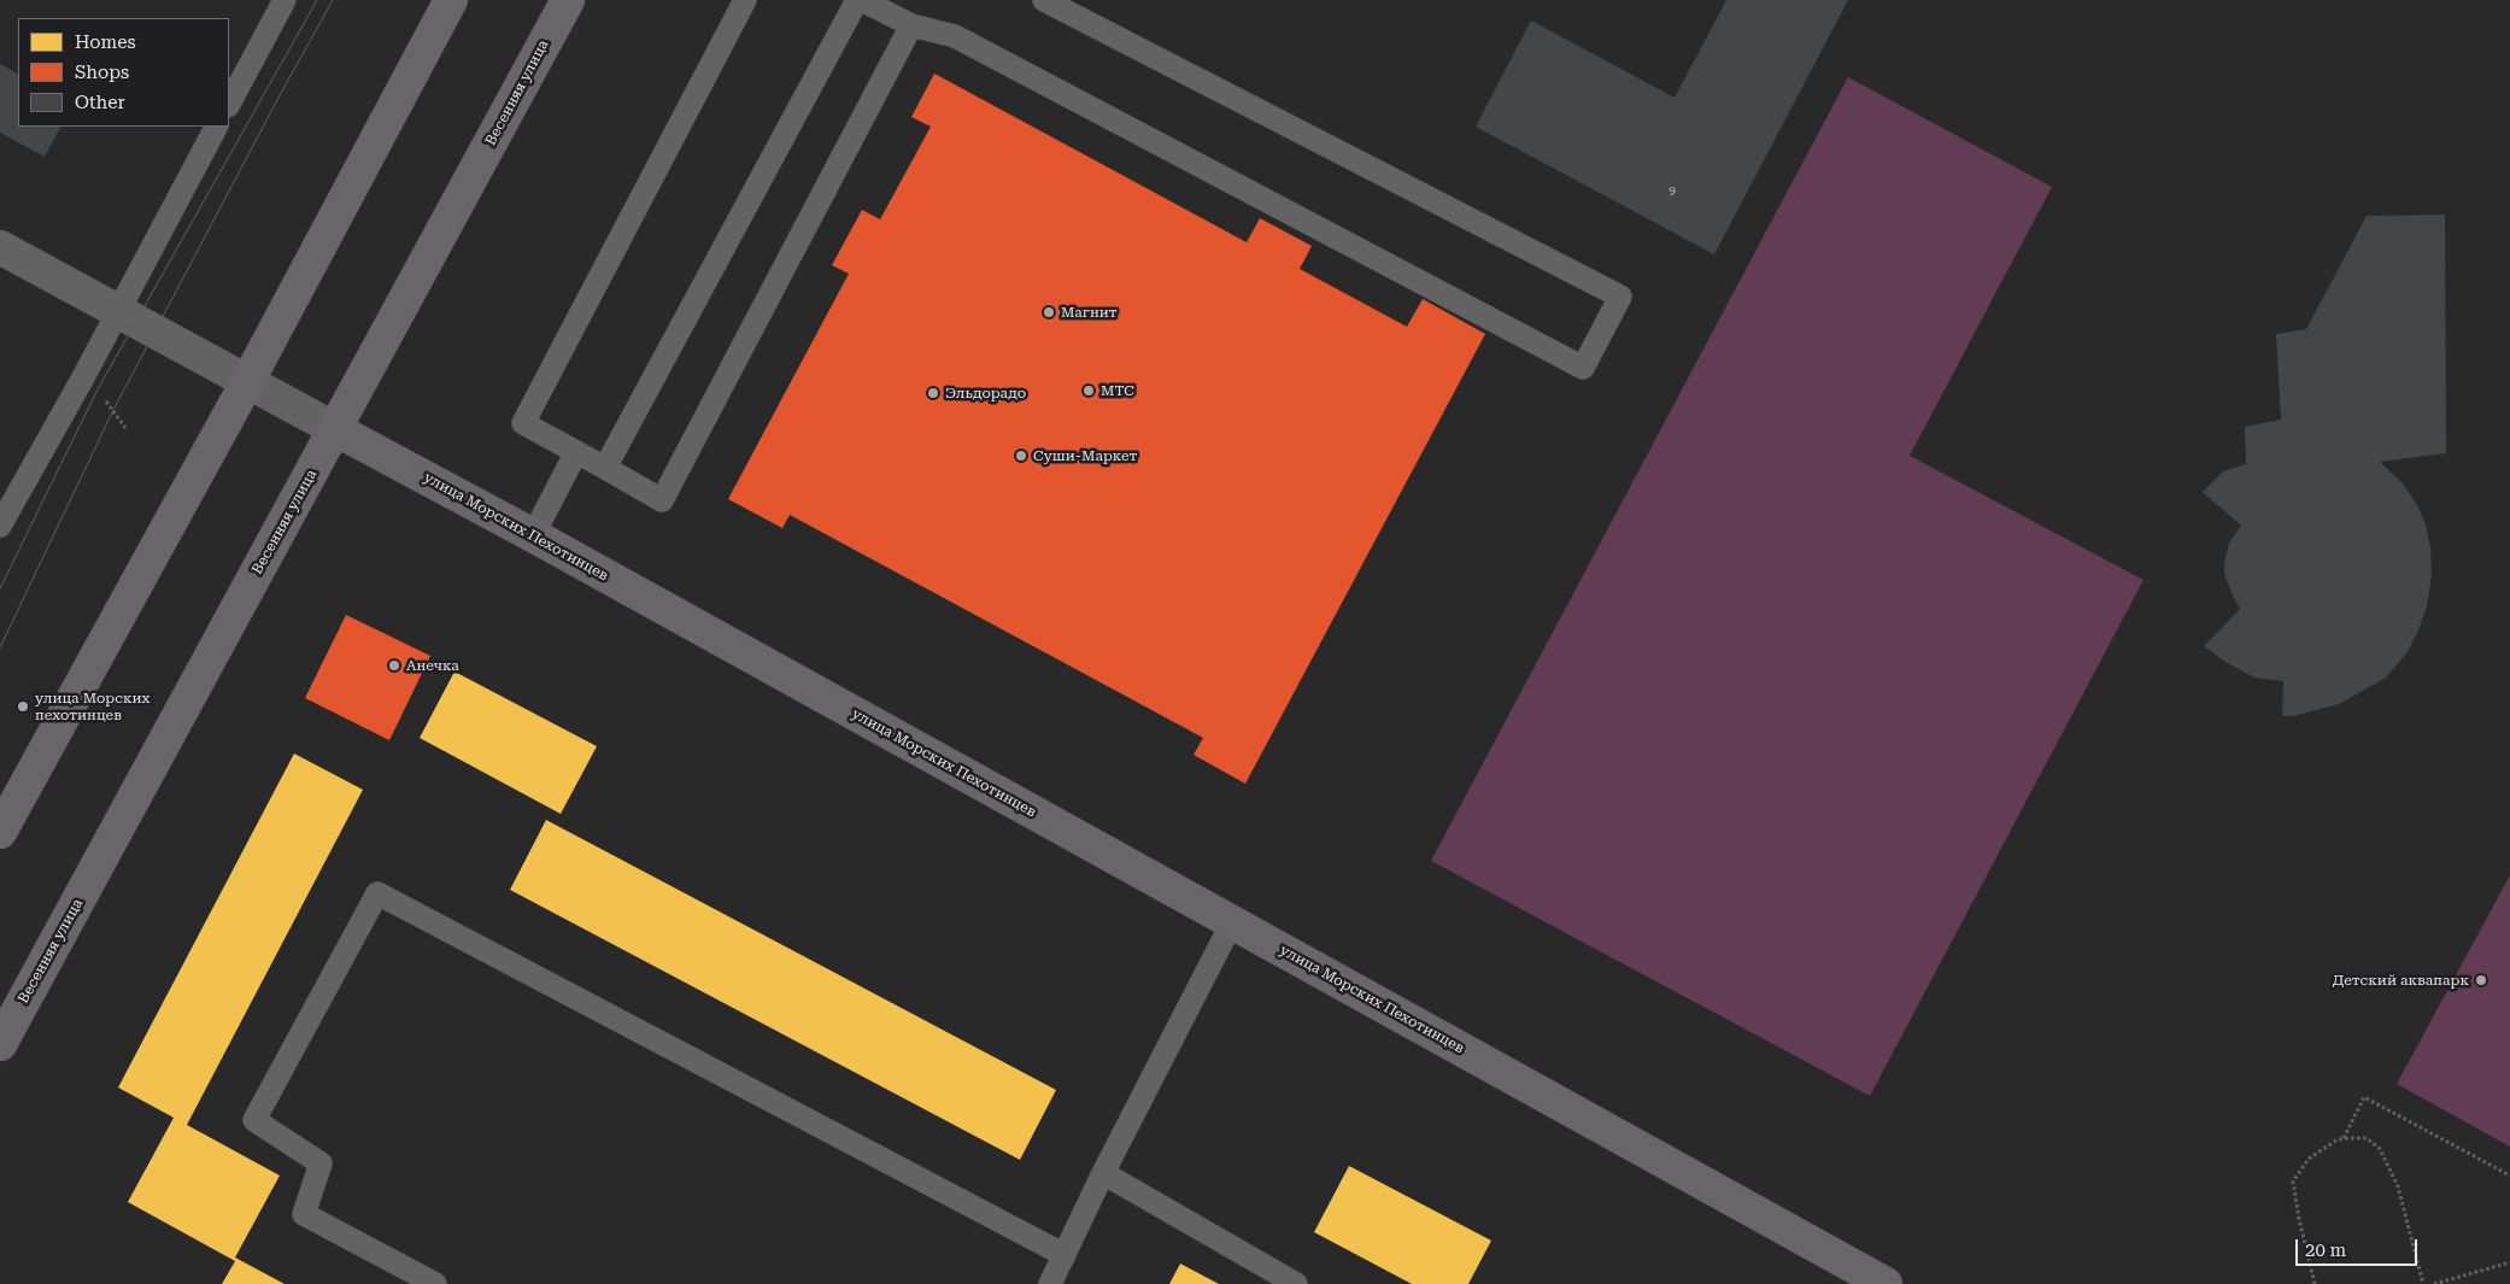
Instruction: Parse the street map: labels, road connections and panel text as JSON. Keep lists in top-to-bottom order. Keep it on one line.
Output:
{"streets":{"street":["Весенняя улица","улица Морских Пехотинцев"]},"crossings":[["Весенняя улица","улица Морских Пехотинцев"]],"places":["Магнит","МТС","Эльдорадо","Суши-Маркет","Анечка","улица Морских пехотинцев","Детский аквапарк"],"house_numbers":["9"],"legend":["Homes","Shops","Other"],"scale_bar":"20 m"}
